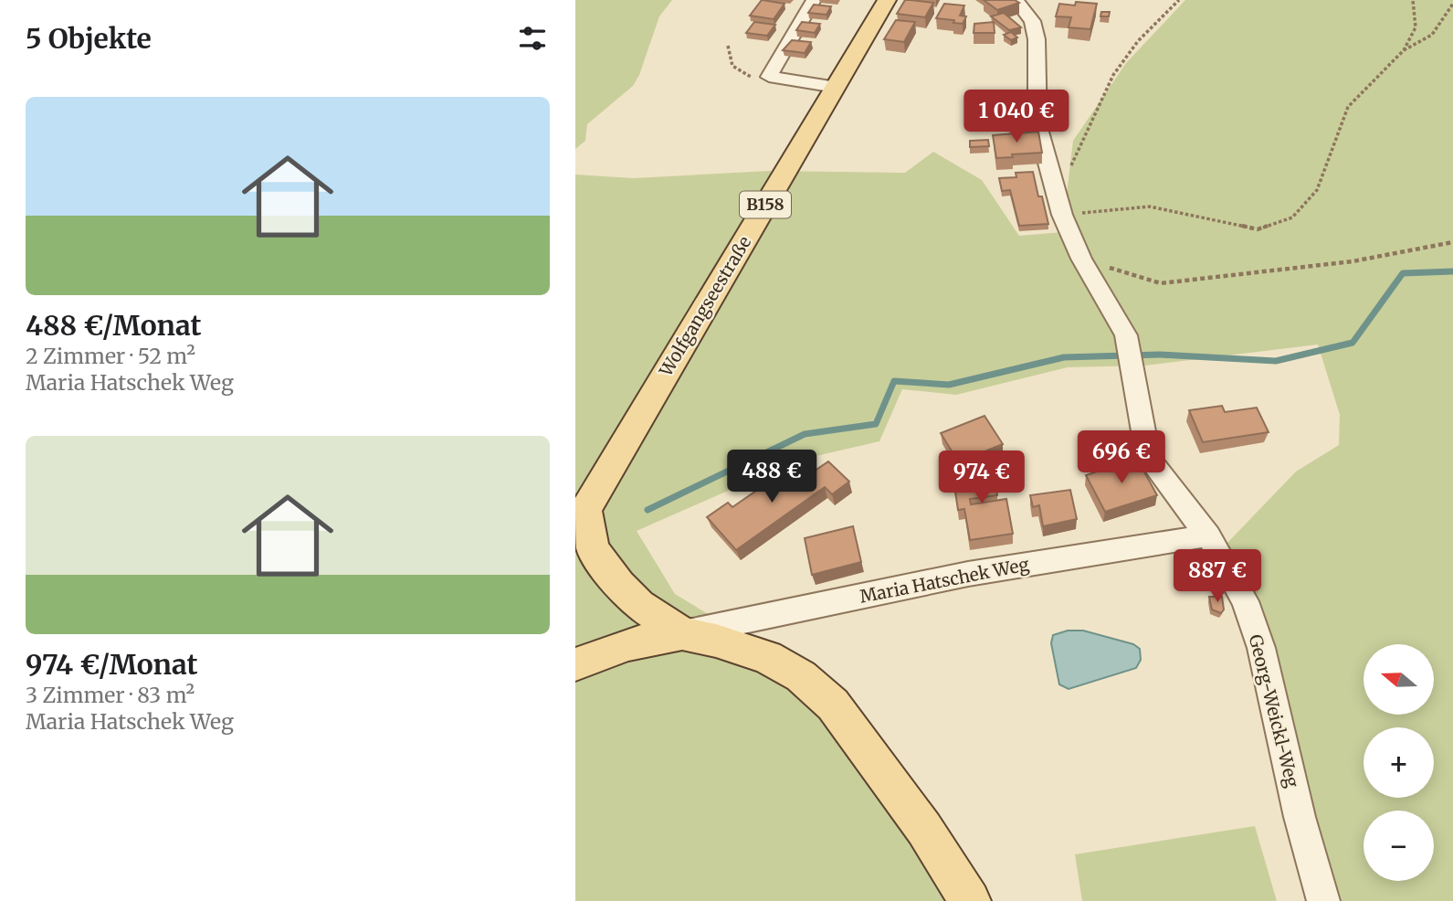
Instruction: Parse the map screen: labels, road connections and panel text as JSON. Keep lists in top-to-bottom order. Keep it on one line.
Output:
{"streets":{"main road":["B158","Wolfgangseestraße"],"street":["Maria Hatschek Weg","Georg-Weickl-Weg"]},"crossings":[["Maria Hatschek Weg","Georg-Weickl-Weg"]],"north":"left","page":{"heading":"5 Objekte","list":[{"name":"488 €/Monat","note":"2 Zimmer · 52 m² · Maria Hatschek Weg"},{"name":"974 €/Monat","note":"3 Zimmer · 83 m² · Maria Hatschek Weg"}],"price":["1 040 €","696 €","488 €","974 €","887 €"],"map_buttons":["+","−"]}}
